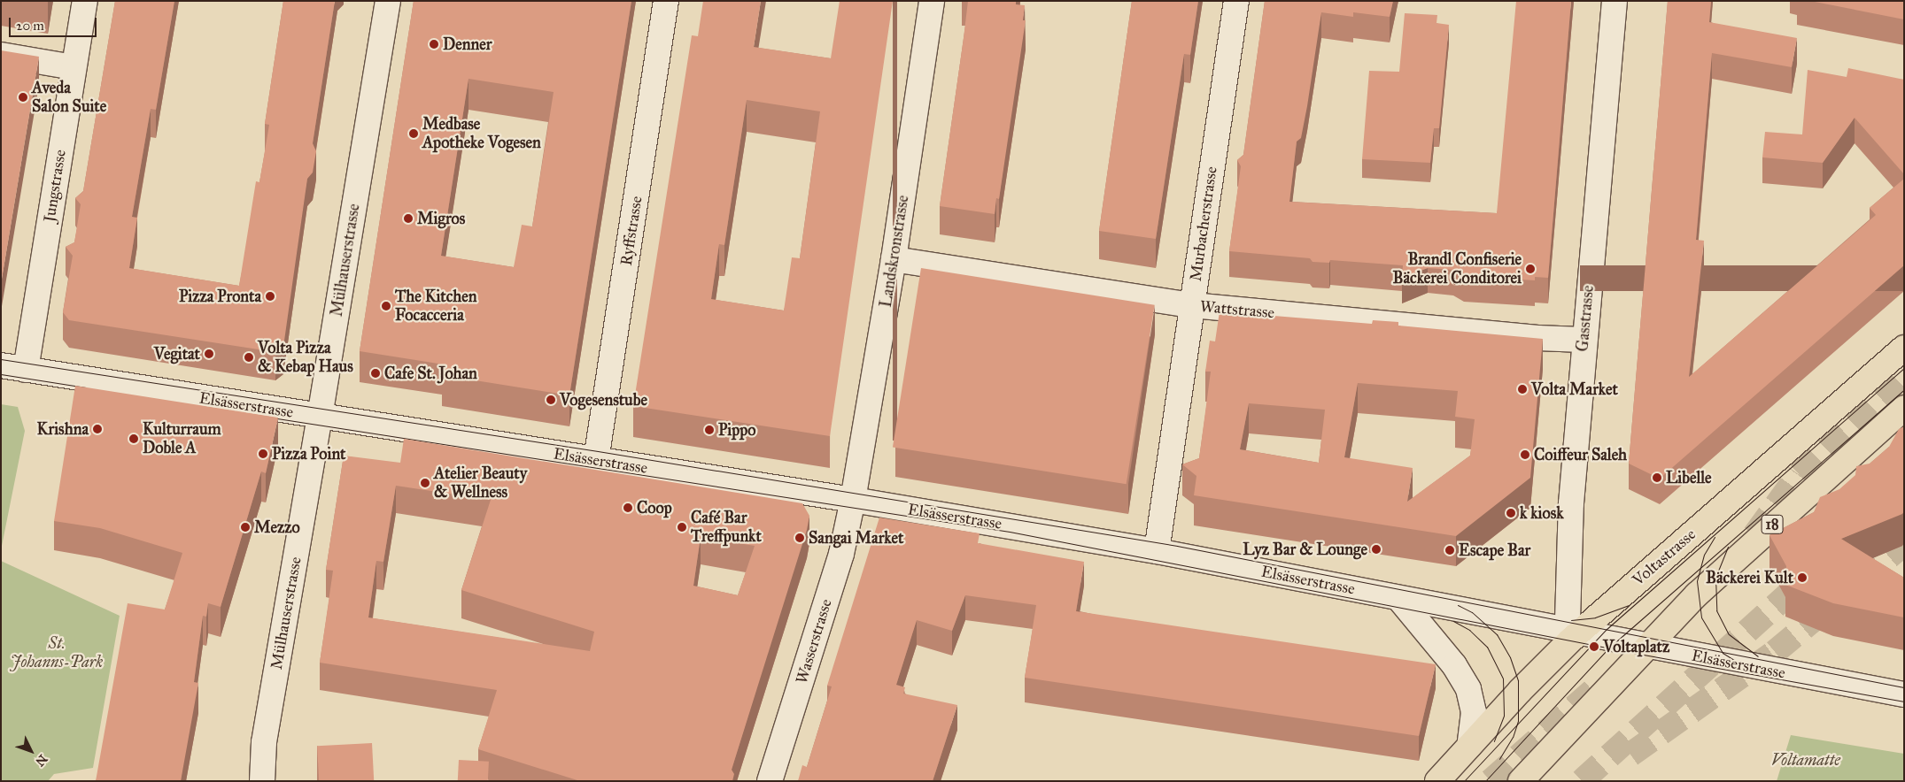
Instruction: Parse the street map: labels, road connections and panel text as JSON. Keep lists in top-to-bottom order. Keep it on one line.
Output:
{"streets":{"main road":["18","Voltastrasse"],"street":["Jungstrasse","Murbacherstrasse","Ryffstrasse","Landskronstrasse","Mülhauserstrasse","Wattstrasse","Gasstrasse","Elsässerstrasse","Wasserstrasse"]},"crossings":[["Jungstrasse","Elsässerstrasse"],["Murbacherstrasse","Wattstrasse"],["Murbacherstrasse","Elsässerstrasse"],["Ryffstrasse","Elsässerstrasse"],["Landskronstrasse","Wattstrasse"],["Landskronstrasse","Elsässerstrasse"],["Landskronstrasse","Wasserstrasse"],["Mülhauserstrasse","Elsässerstrasse"],["Wattstrasse","Gasstrasse"],["Gasstrasse","Elsässerstrasse"],["Gasstrasse","Voltastrasse"],["Elsässerstrasse","18"],["Elsässerstrasse","Voltastrasse"],["Elsässerstrasse","Wasserstrasse"]],"parks":["St. Johanns-Park","Voltamatte"],"places":["Denner","Aveda Salon Suite","Medbase Apotheke Vogesen","Migros","Brandl Confiserie Bäckerei Conditorei","Pizza Pronta","The Kitchen Focacceria","Vegitat","Volta Pizza & Kebap Haus","Cafe St. Johan","Volta Market","Vogesenstube","Krishna","Pippo","Kulturraum Doble A","Pizza Point","Coiffeur Saleh","Libelle","Atelier Beauty & Wellness","Coop","k kiosk","Mezzo","Café Bar Treffpunkt","Sangai Market","Lyz Bar & Lounge","Escape Bar","Bäckerei Kult","Voltaplatz"],"scale_bar":"20 m","north":"bottom right"}
